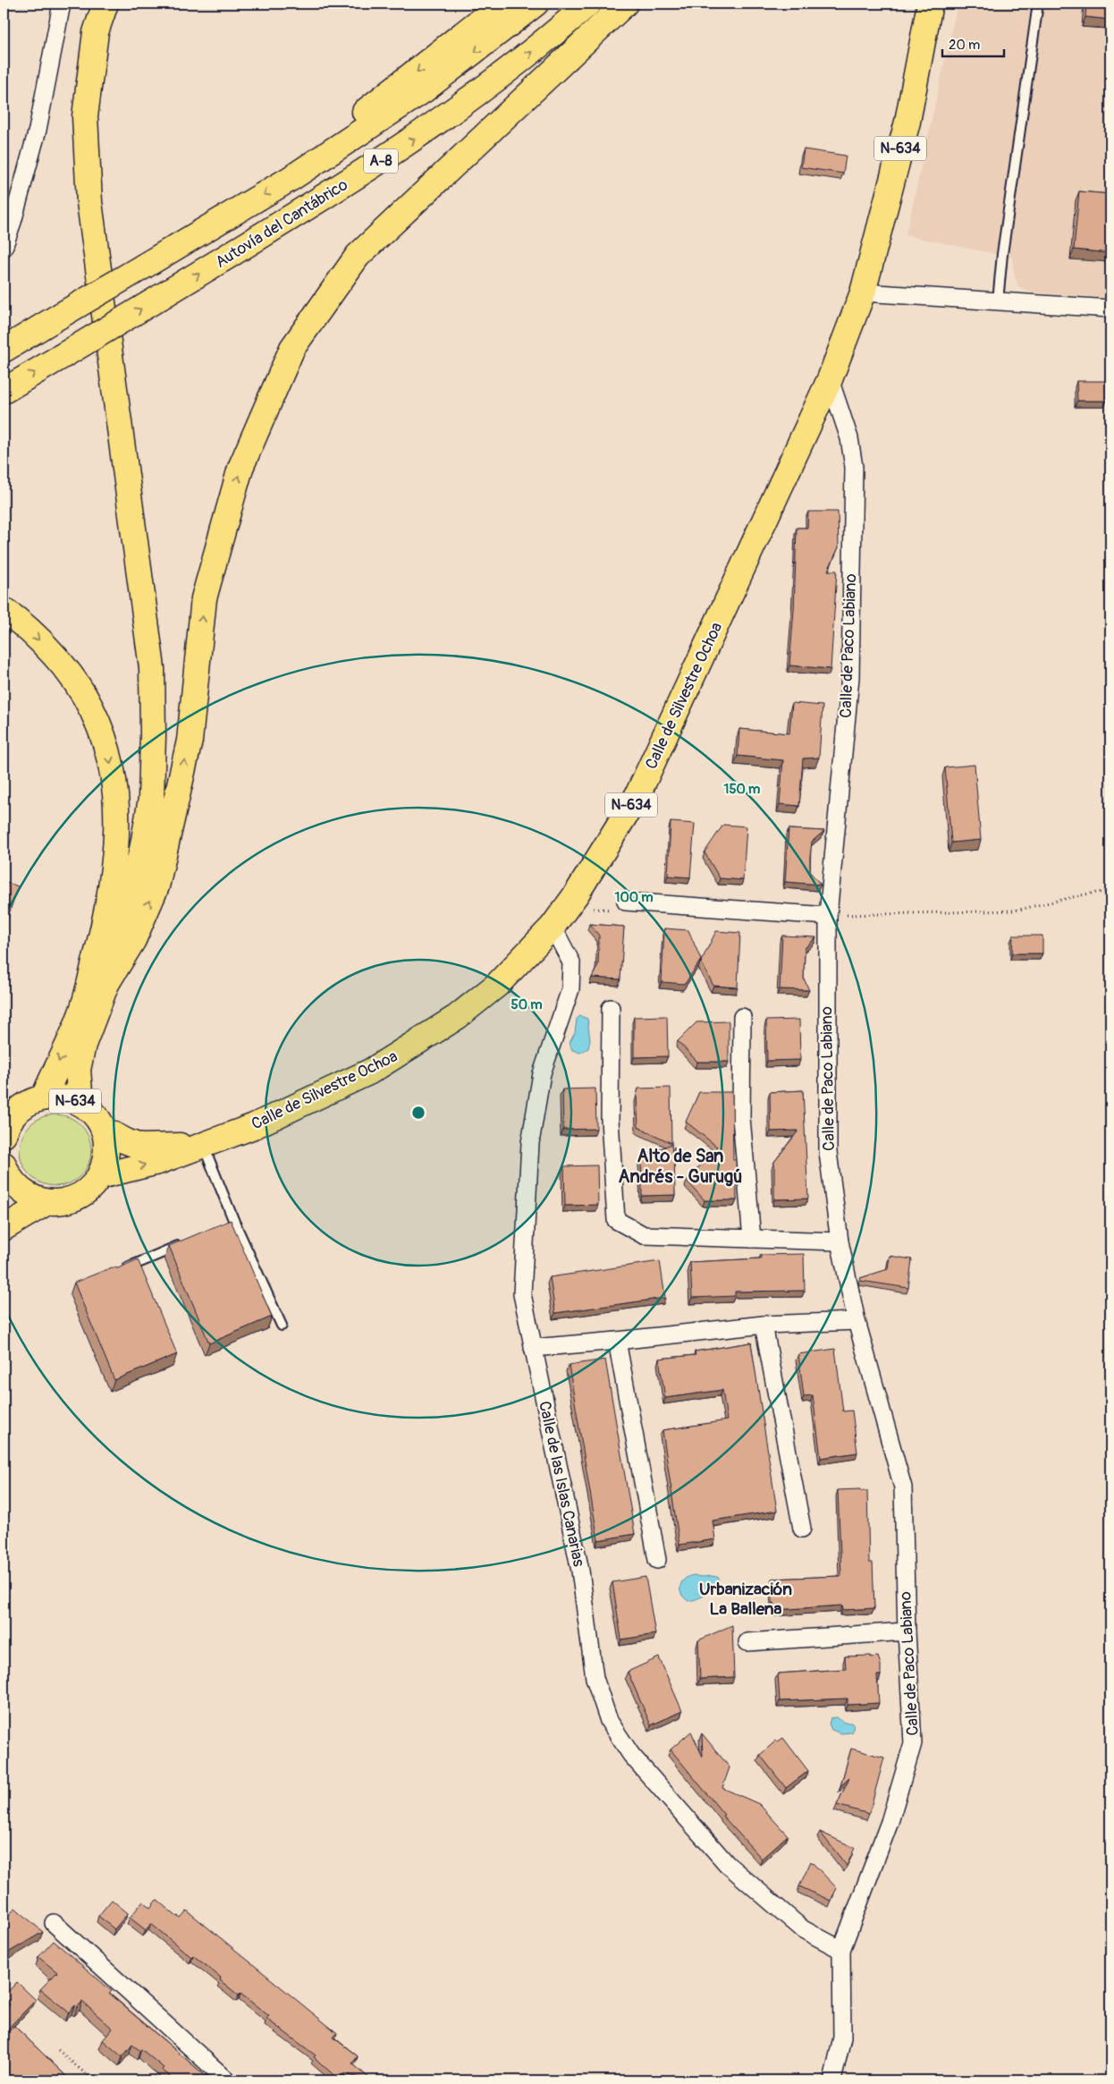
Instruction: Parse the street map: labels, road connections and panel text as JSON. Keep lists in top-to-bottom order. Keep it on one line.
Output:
{"streets":{"highway":["N-634","A-8","Autovía del Cantábrico","Calle de Silvestre Ochoa"],"street":["Calle de Paco Labiano","Calle de las Islas Canarias"]},"crossings":[["N-634","Calle de Silvestre Ochoa"],["Calle de Paco Labiano","Calle de Silvestre Ochoa"],["Calle de Paco Labiano","Calle de las Islas Canarias"],["Calle de Silvestre Ochoa","Calle de las Islas Canarias"]],"districts":["Alto de San Andrés - Gurugú","Urbanización La Ballena"],"scale_bar":"20 m","rings":["150 m","100 m","50 m"]}
